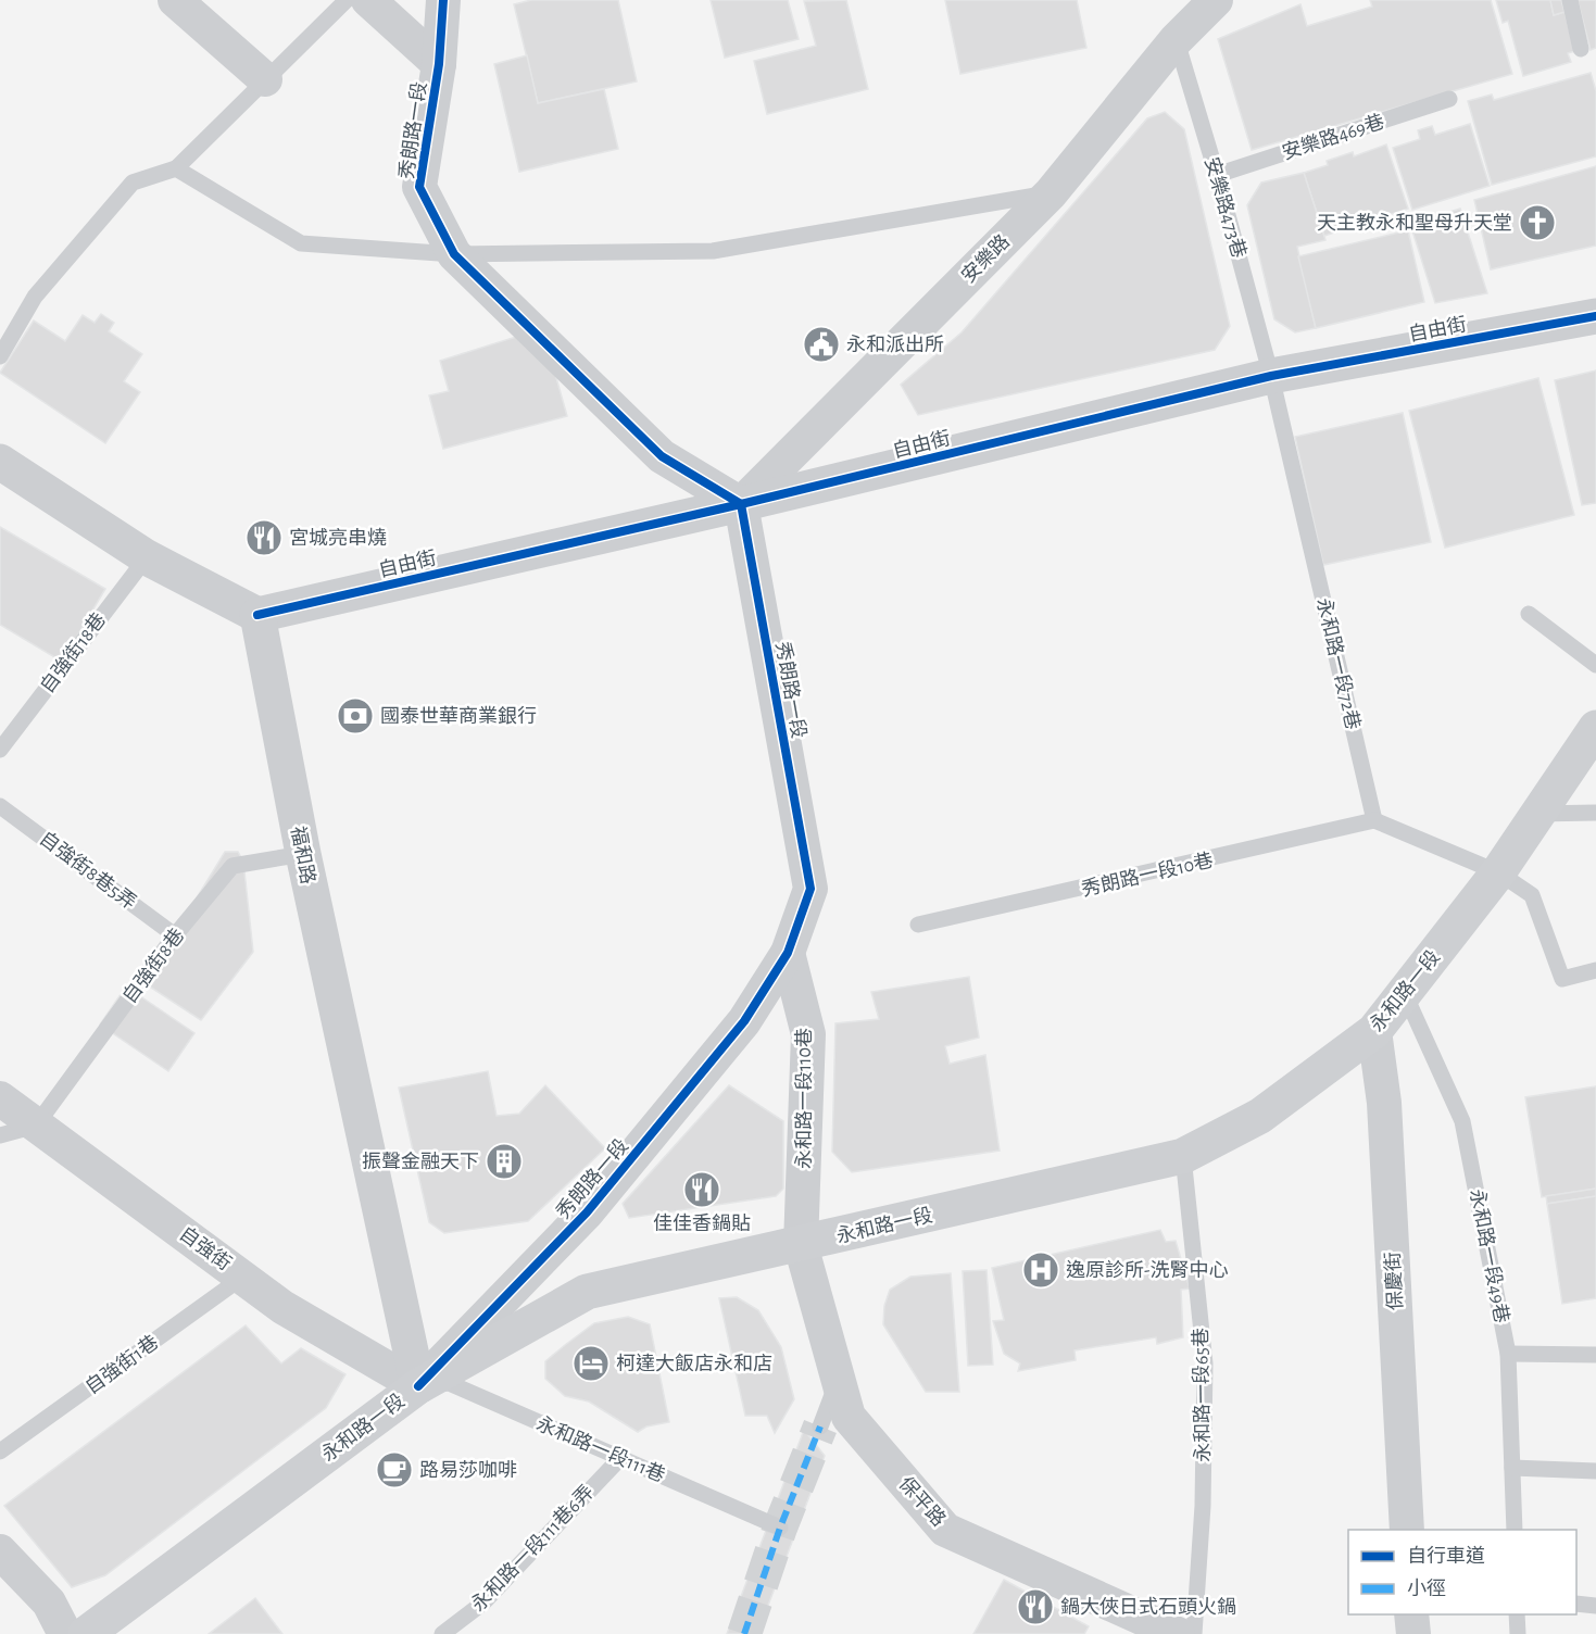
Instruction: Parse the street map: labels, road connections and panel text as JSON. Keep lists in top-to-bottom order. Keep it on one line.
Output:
{"streets":{"main road":["永和路一段"],"street":["秀朗路一段","安樂路","自由街","福和路","永和路一段110巷","自強街","保慶街","保平路"],"lane":["安樂路469巷","安樂路473巷","自強街18巷","永和路一段72巷","自強街8巷5弄","秀朗路一段10巷","自強街8巷","永和路一段49巷","自強街1巷","永和路一段65巷","永和路一段111巷","永和路一段111巷6弄"]},"crossings":[["秀朗路一段","安樂路"],["秀朗路一段","自由街"],["秀朗路一段","福和路"],["秀朗路一段","永和路一段"],["秀朗路一段","永和路一段110巷"],["秀朗路一段","自強街"],["秀朗路一段","永和路一段111巷"],["安樂路469巷","安樂路473巷"],["安樂路473巷","安樂路"],["安樂路473巷","自由街"],["安樂路473巷","永和路一段72巷"],["安樂路","自由街"],["自由街","永和路一段72巷"],["自由街","福和路"],["永和路一段72巷","秀朗路一段10巷"],["福和路","自強街8巷"],["福和路","永和路一段"],["福和路","自強街"],["福和路","永和路一段111巷"],["自強街8巷5弄","自強街8巷"],["自強街8巷","自強街"],["永和路一段","永和路一段110巷"],["永和路一段","自強街"],["永和路一段","永和路一段49巷"],["永和路一段","保慶街"],["永和路一段","永和路一段65巷"],["永和路一段","永和路一段111巷"],["永和路一段","保平路"],["永和路一段110巷","保平路"],["自強街","自強街1巷"],["自強街","永和路一段111巷"],["永和路一段111巷","永和路一段111巷6弄"]],"places":{"church":["天主教永和聖母升天堂"],"public building":["永和派出所"],"restaurant":["宮城亮串燒","佳佳香鍋貼","鍋大俠日式石頭火鍋"],"bank":["國泰世華商業銀行"],"building":["振聲金融天下"],"hospital":["逸原診所-洗腎中心"],"hotel":["柯達大飯店永和店"],"cafe":["路易莎咖啡"]},"legend":["自行車道","小徑"]}
